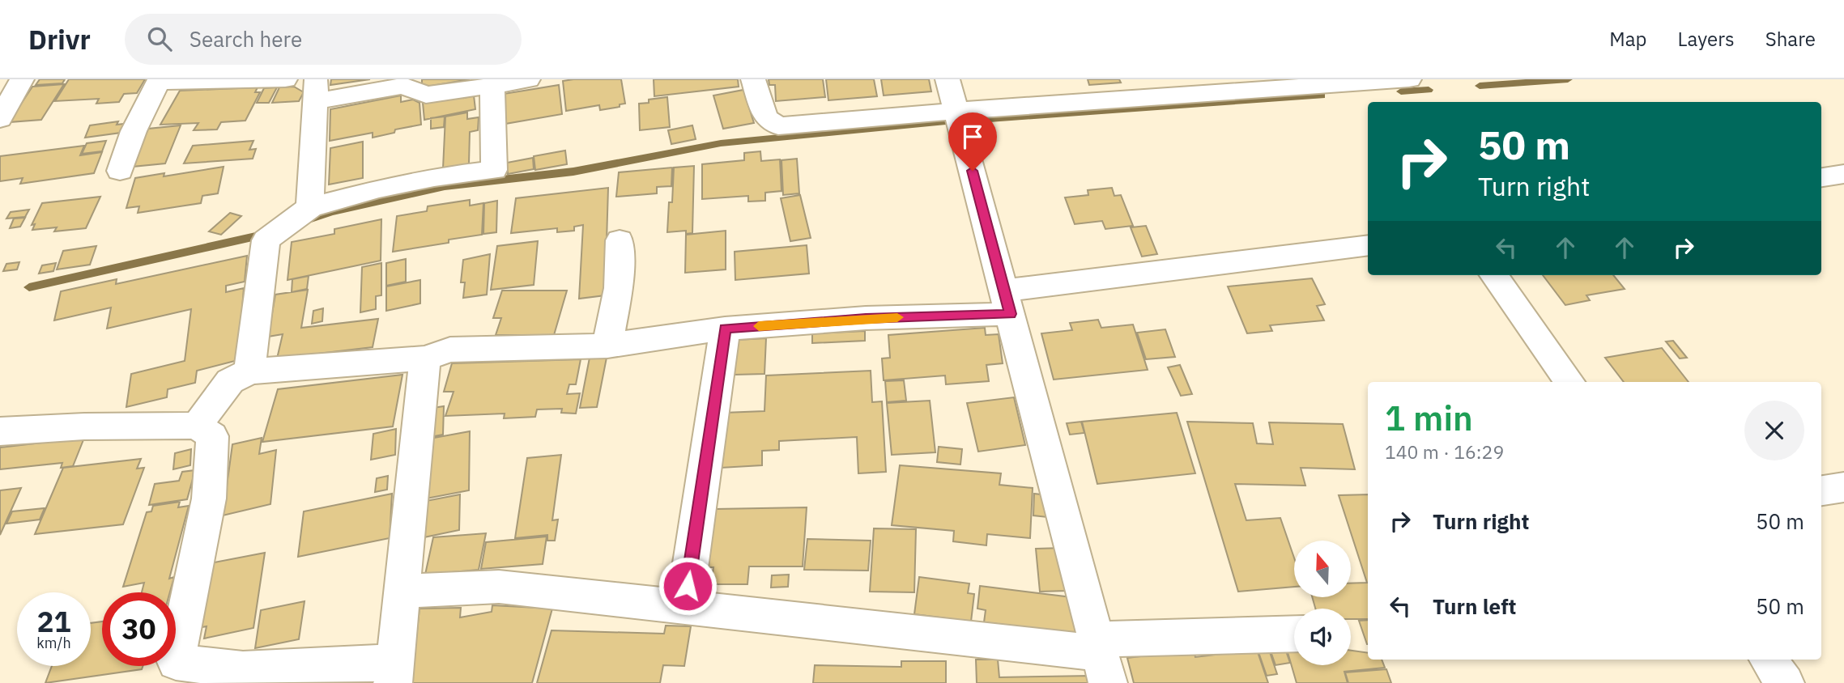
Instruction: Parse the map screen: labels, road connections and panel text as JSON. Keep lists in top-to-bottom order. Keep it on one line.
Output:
{"north":"top","page":{"header":"Drivr","search":"Search here","nav":["Map","Layers","Share"],"turn":["50 m","Turn right"],"heading":["1 min","140 m · 16:29"],"list":[{"name":"Turn right","value":"50 m"},{"name":"Turn left","value":"50 m"}],"speed":"21 km/h","limit":"30"}}
